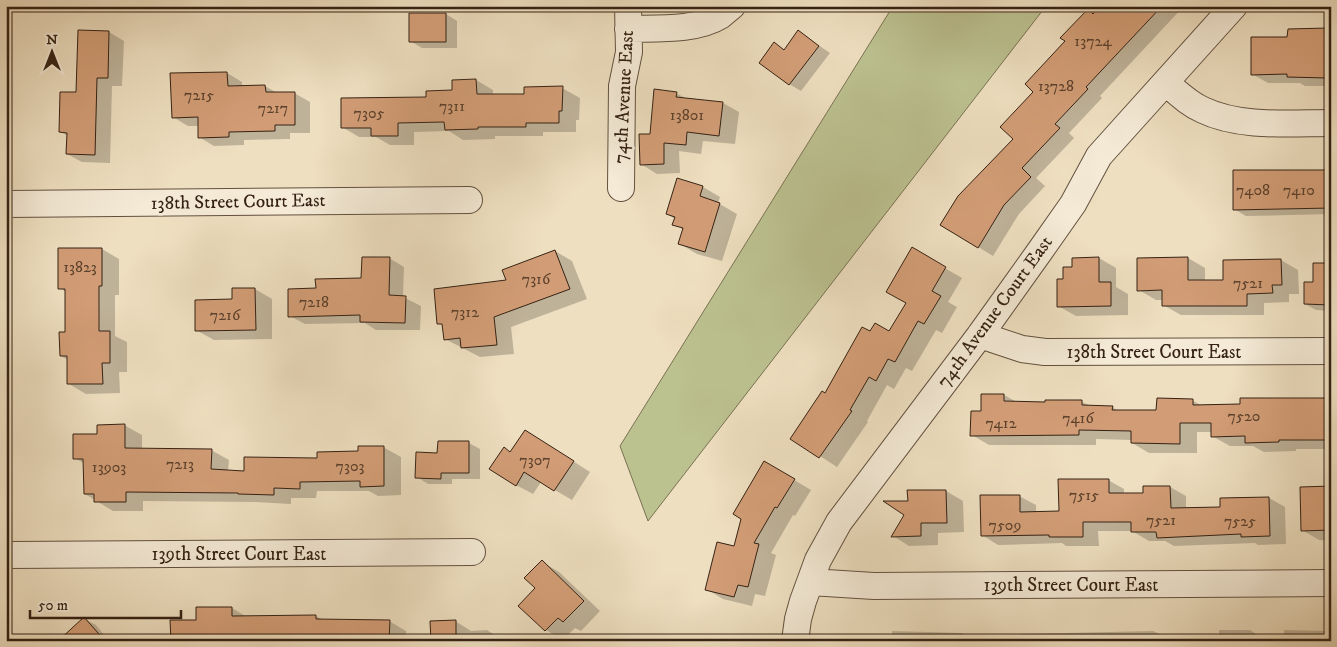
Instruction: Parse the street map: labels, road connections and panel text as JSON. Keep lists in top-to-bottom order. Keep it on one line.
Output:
{"streets":{"street":["74th Avenue East","138th Street Court East","74th Avenue Court East","139th Street Court East"]},"crossings":[["138th Street Court East","74th Avenue Court East"],["74th Avenue Court East","139th Street Court East"]],"house_numbers":["13724","13728","7215","7311","7217","7305","13801","7408","7410","13823","7316","7521","7218","7312","7216","7520","7416","7412","7307","7213","7303","13903","7515","7521","7525","7509"],"scale_bar":"50 m","north":"top"}
